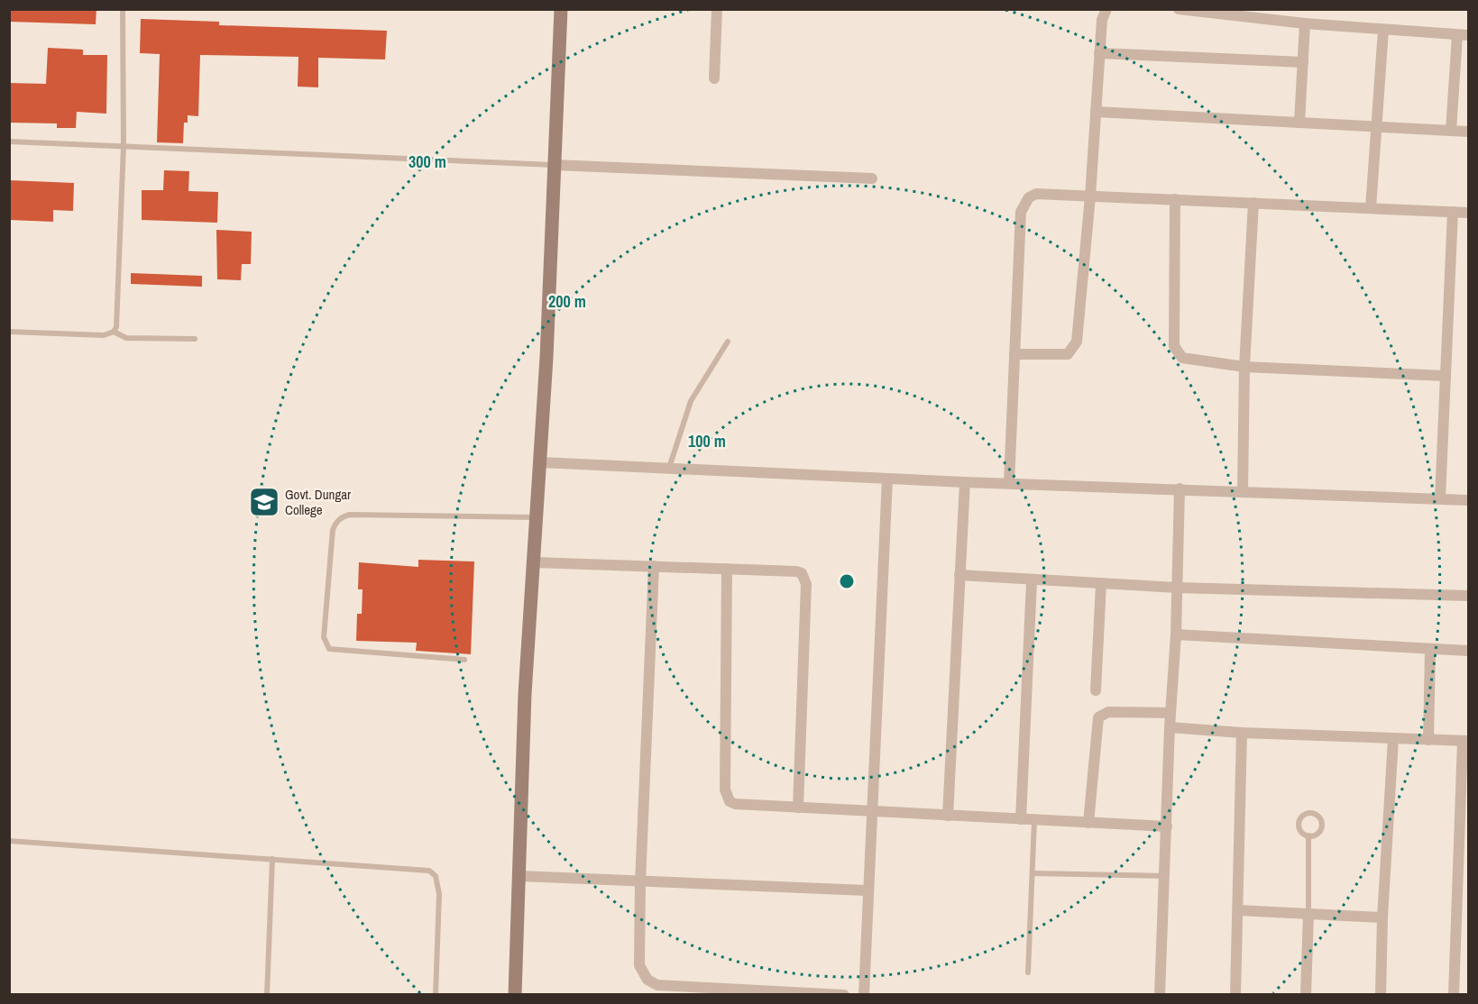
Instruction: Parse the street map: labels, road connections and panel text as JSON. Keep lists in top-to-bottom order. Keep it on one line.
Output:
{"places":{"school or university":["Govt. Dungar College"]},"rings":["300 m","200 m","100 m"]}
